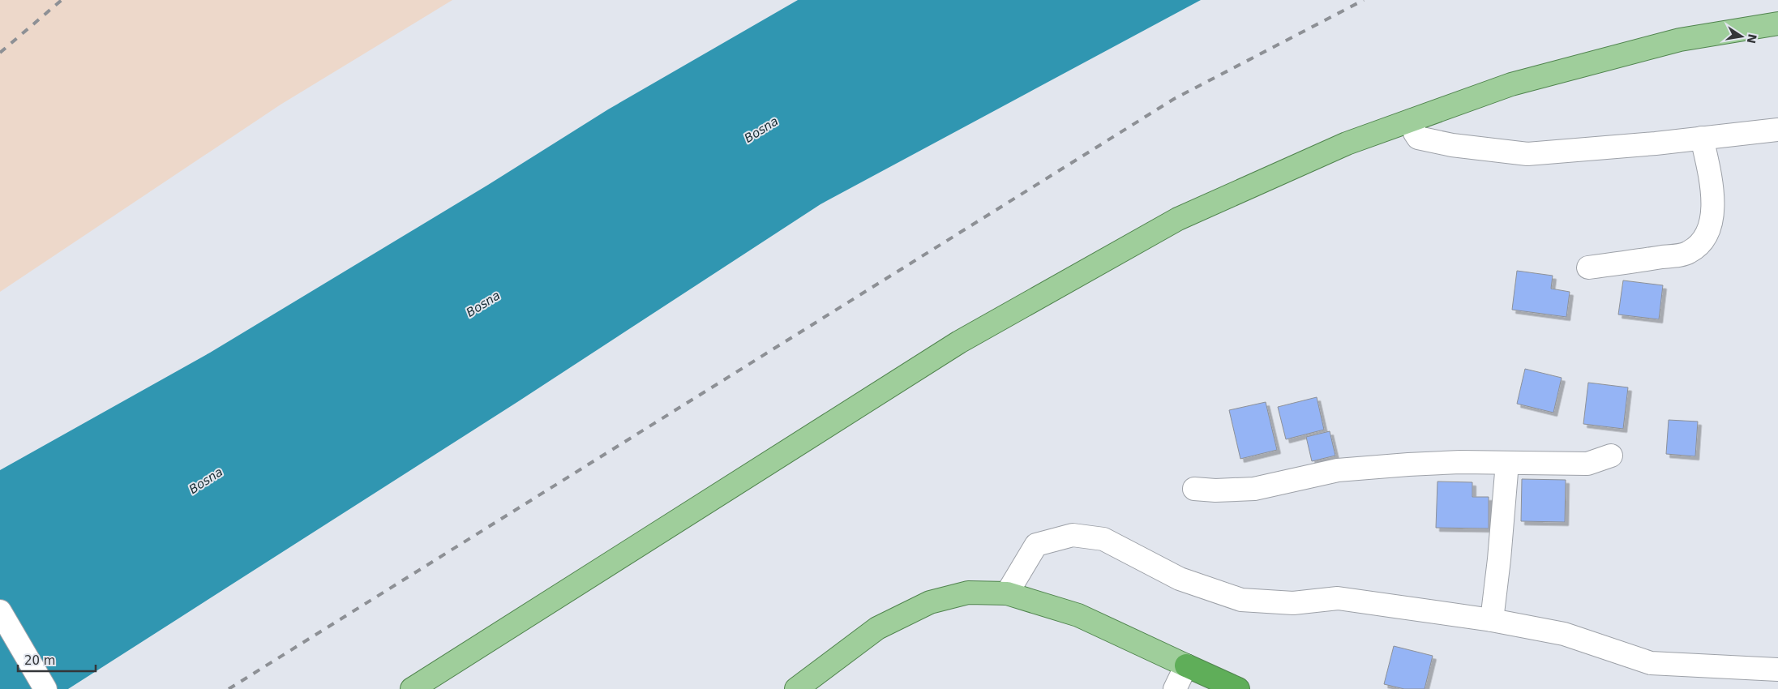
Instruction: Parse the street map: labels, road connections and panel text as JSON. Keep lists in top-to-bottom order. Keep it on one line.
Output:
{"water":["Bosna"],"scale_bar":"20 m","north":"right"}
